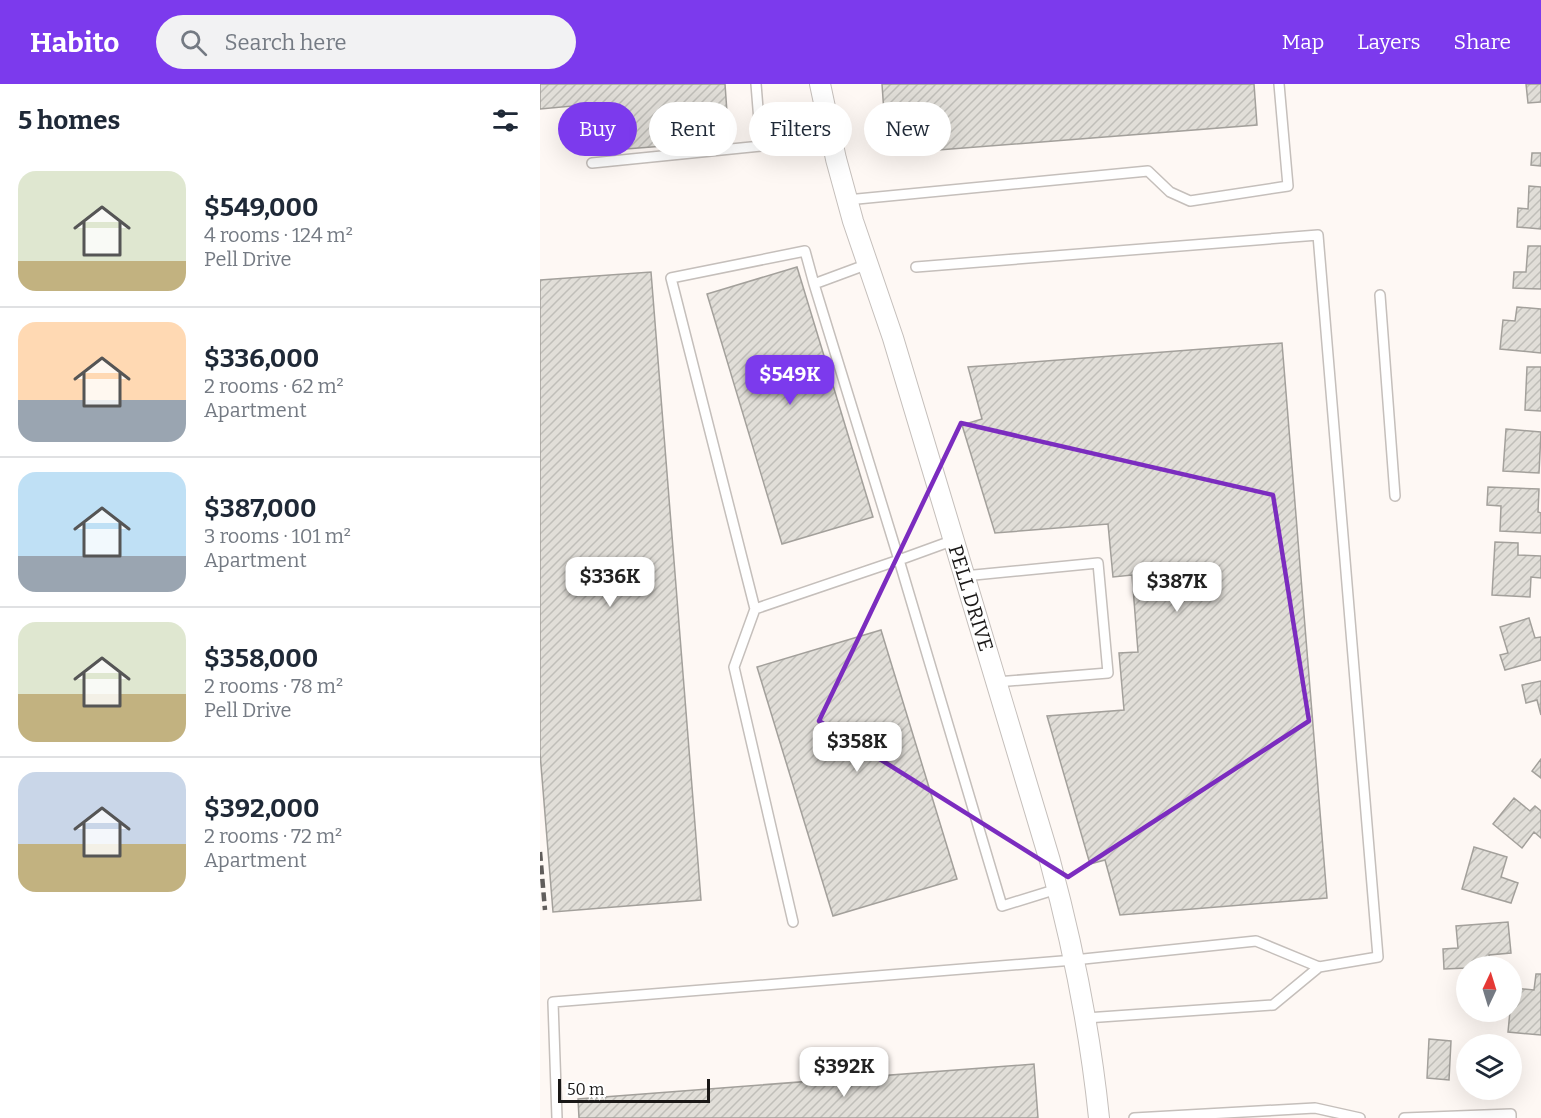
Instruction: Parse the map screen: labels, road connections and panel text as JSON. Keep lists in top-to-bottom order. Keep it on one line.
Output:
{"streets":{"street":["PELL DRIVE"]},"scale_bar":"50 m","north":"top","page":{"header":"Habito","search":"Search here","nav":["Map","Layers","Share"],"heading":"5 homes","chip":["Buy","Rent","Filters","New"],"list":[{"name":"$549,000","note":"4 rooms · 124 m² · Pell Drive"},{"name":"$336,000","note":"2 rooms · 62 m² · Apartment"},{"name":"$387,000","note":"3 rooms · 101 m² · Apartment"},{"name":"$358,000","note":"2 rooms · 78 m² · Pell Drive"},{"name":"$392,000","note":"2 rooms · 72 m² · Apartment"}],"price":["$549K","$336K","$387K","$358K","$392K"],"scale":"50 m"}}
